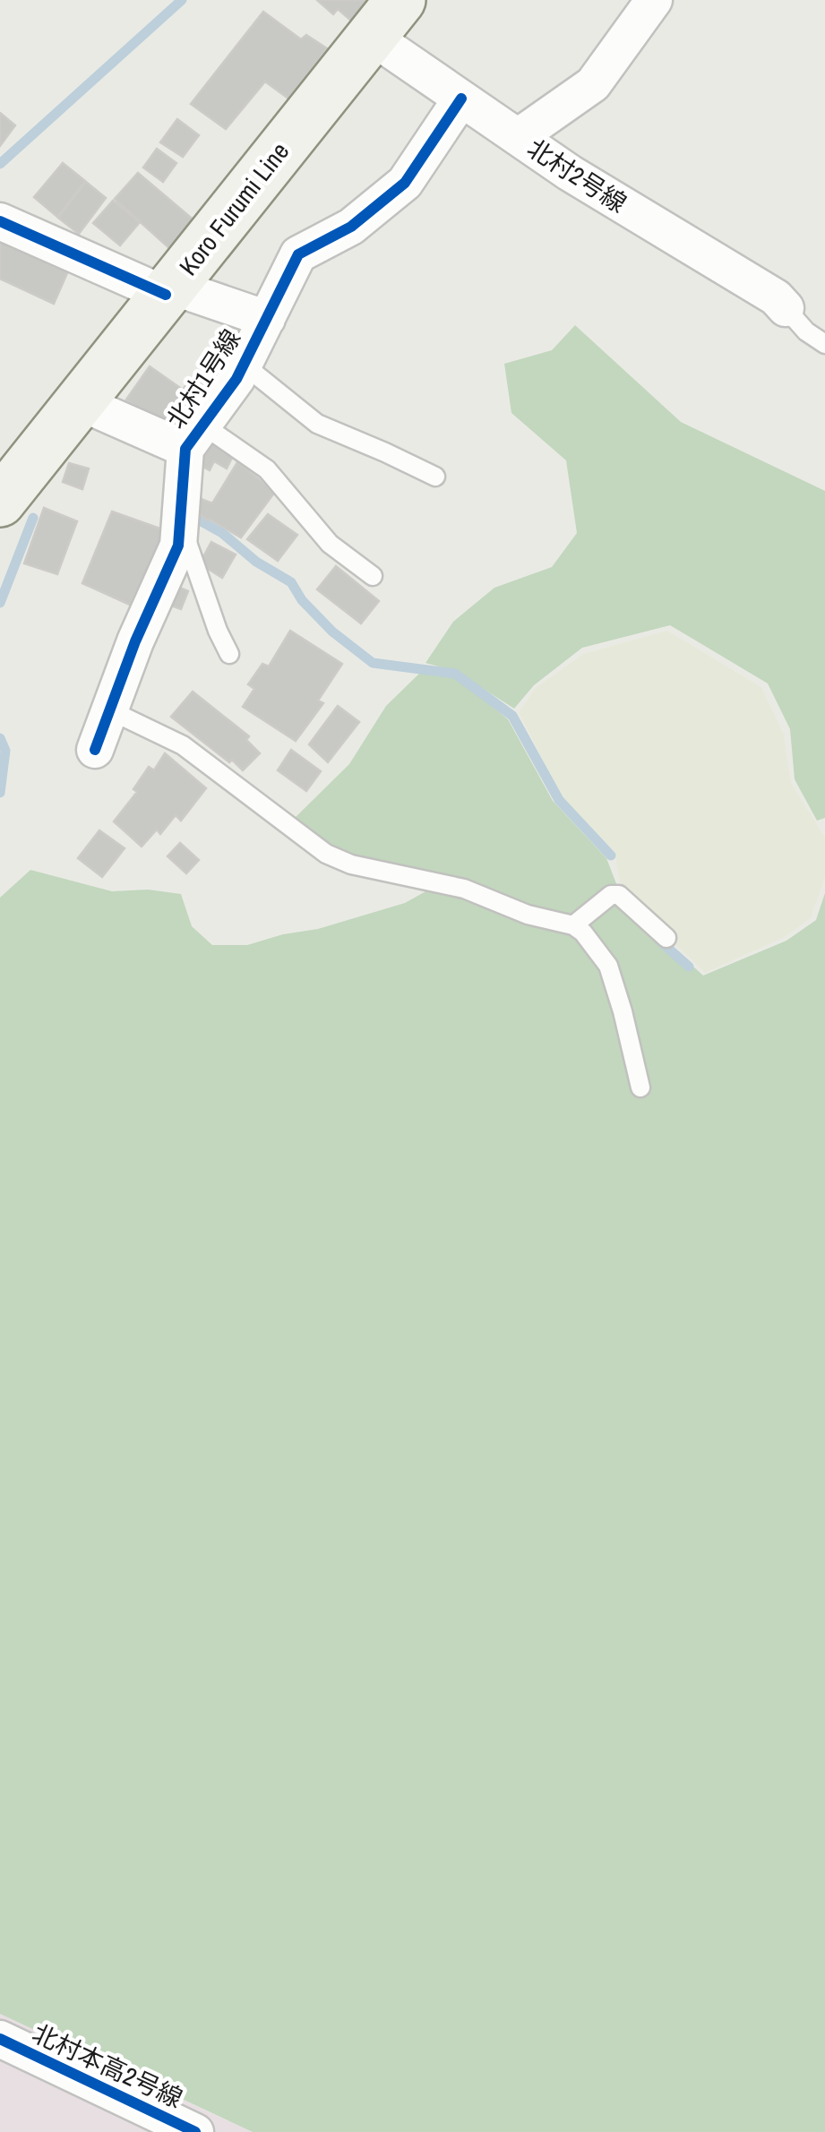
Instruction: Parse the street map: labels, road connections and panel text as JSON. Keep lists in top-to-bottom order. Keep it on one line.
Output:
{"streets":{"main road":["Koro Furumi Line"],"street":["北村2号線","北村1号線","北村本高2号線"]},"crossings":[["北村2号線","Koro Furumi Line"],["北村2号線","北村1号線"]]}
